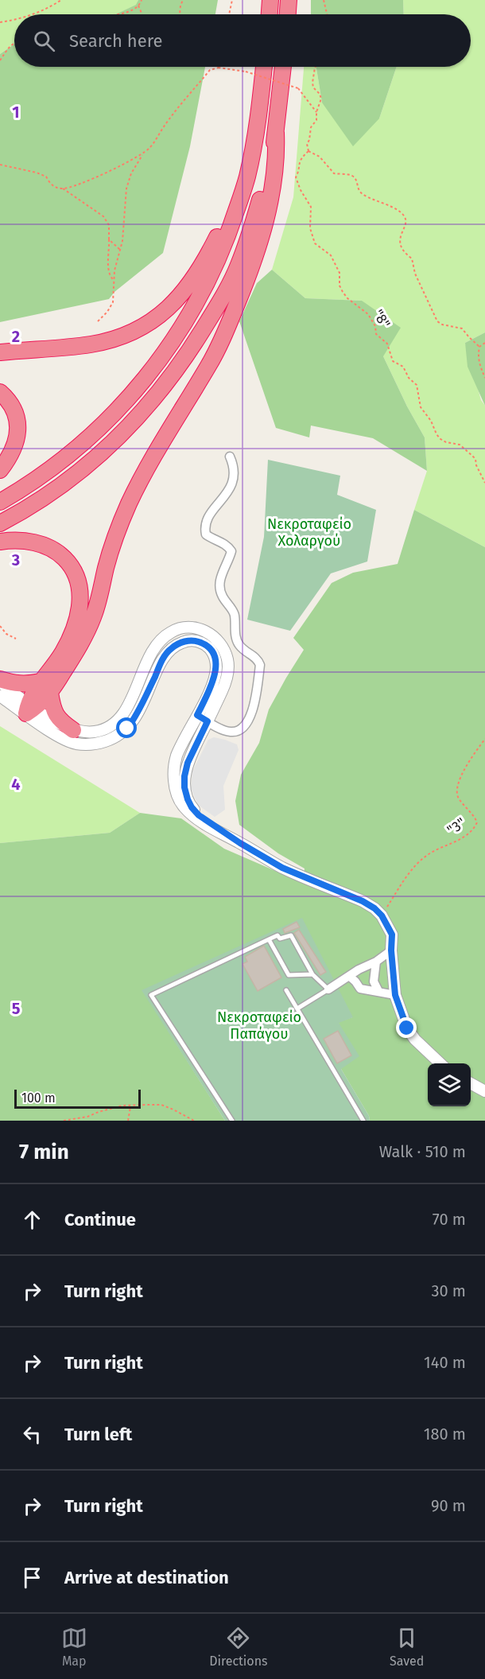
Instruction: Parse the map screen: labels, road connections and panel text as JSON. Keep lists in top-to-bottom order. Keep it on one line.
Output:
{"streets":{"path":["\"8\"","\"3\""]},"parks":["Νεκροταφείο Χολαργού","Νεκροταφείο Παπάγου"],"scale_bar":"100 m","page":{"search":"Search here","scale":"100 m","heading":["7 min","Walk · 510 m"],"list":[["Continue","70 m"],["Turn right","30 m"],["Turn right","140 m"],["Turn left","180 m"],["Turn right","90 m"],"Arrive at destination"],"nav":["Map","Directions","Saved"]},"grid":{"rows":["1","2","3","4","5"]}}
